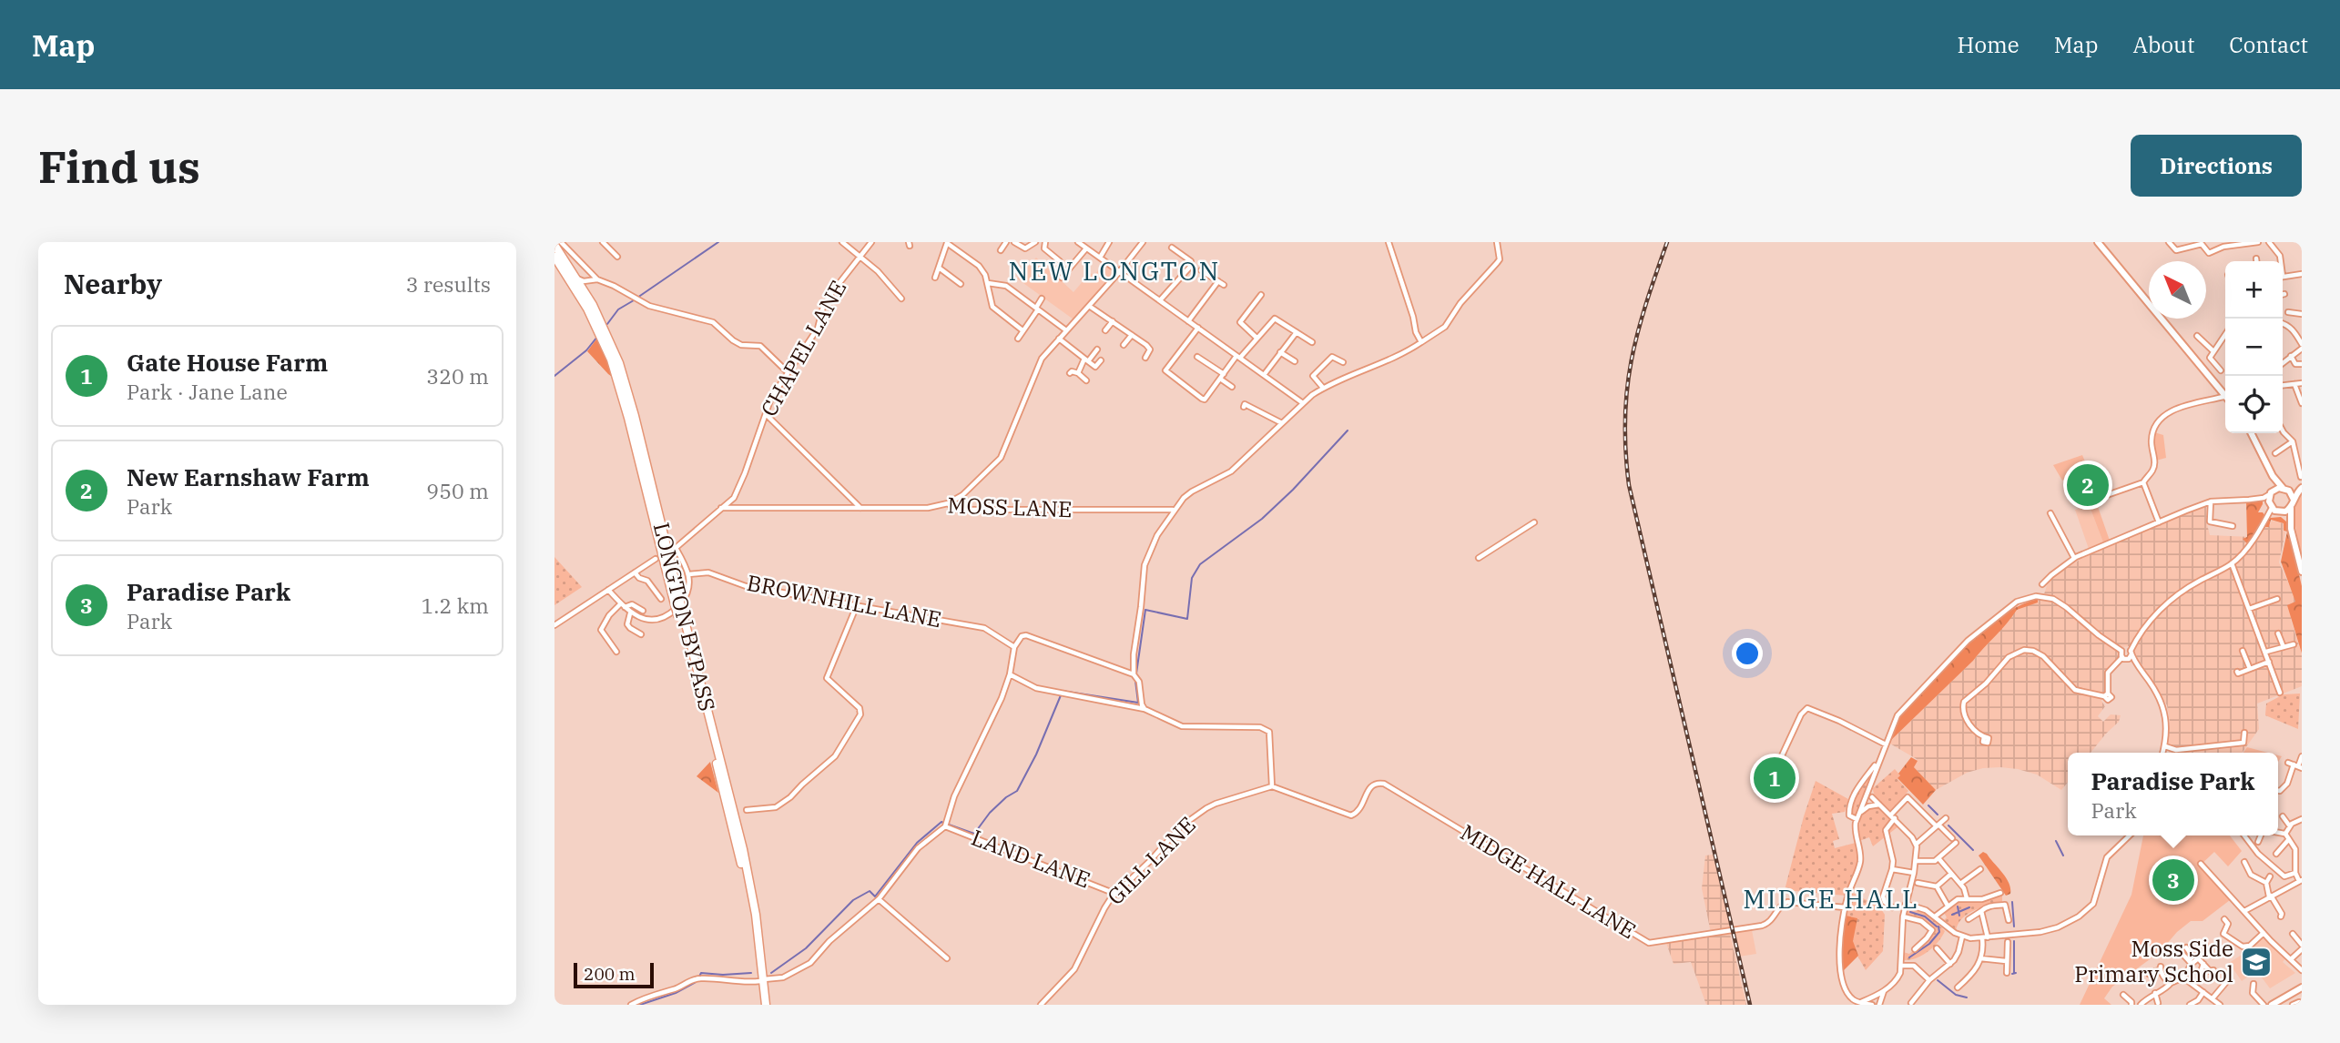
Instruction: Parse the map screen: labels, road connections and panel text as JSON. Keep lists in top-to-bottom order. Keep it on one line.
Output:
{"streets":{"highway":["LONGTON BYPASS"],"street":["CHAPEL LANE","MOSS LANE","BROWNHILL LANE","LAND LANE","GILL LANE","MIDGE HALL LANE"]},"crossings":[["CHAPEL LANE","MOSS LANE"],["LAND LANE","GILL LANE"],["GILL LANE","MIDGE HALL LANE"]],"districts":["NEW LONGTON","MIDGE HALL"],"places":{"school or university":["Moss Side Primary School"]},"scale_bar":"200 m","north":"top left","page":{"header":"Map","nav":["Home","Map","About","Contact"],"buttons":"Directions","title":"Find us","heading":["Nearby","3 results"],"map_buttons":["+","−"],"list":[{"mark":"1","name":"Gate House Farm","note":"Park · Jane Lane","value":"320 m"},{"mark":"2","name":"New Earnshaw Farm","note":"Park","value":"950 m"},{"mark":"3","name":"Paradise Park","note":"Park","value":"1.2 km"}],"pins":["2","1","3"],"popup":["Paradise Park","Park"],"scale":"200 m"}}
